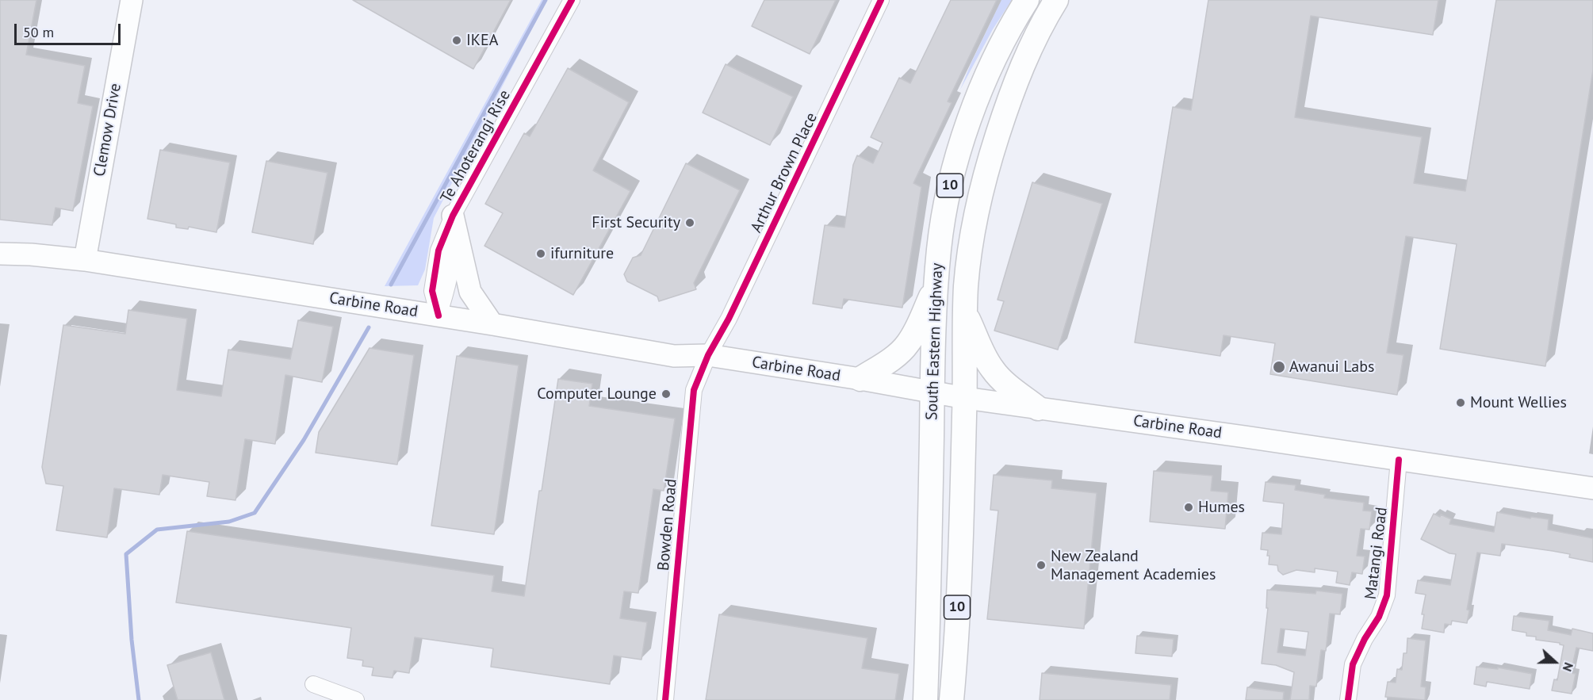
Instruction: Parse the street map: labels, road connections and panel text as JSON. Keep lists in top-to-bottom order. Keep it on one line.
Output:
{"streets":{"main road":["Clemow Drive","10","Carbine Road","South Eastern Highway"],"street":["Te Ahoterangi Rise","Arthur Brown Place","Bowden Road","Matangi Road"]},"crossings":[["Clemow Drive","Carbine Road"],["Te Ahoterangi Rise","Carbine Road"],["Arthur Brown Place","Carbine Road"],["Arthur Brown Place","Bowden Road"],["Carbine Road","South Eastern Highway"],["Carbine Road","Bowden Road"],["Carbine Road","Matangi Road"]],"places":["IKEA","First Security","ifurniture","Awanui Labs","Computer Lounge","Mount Wellies","Humes","New Zealand Management Academies"],"scale_bar":"50 m","north":"right"}
